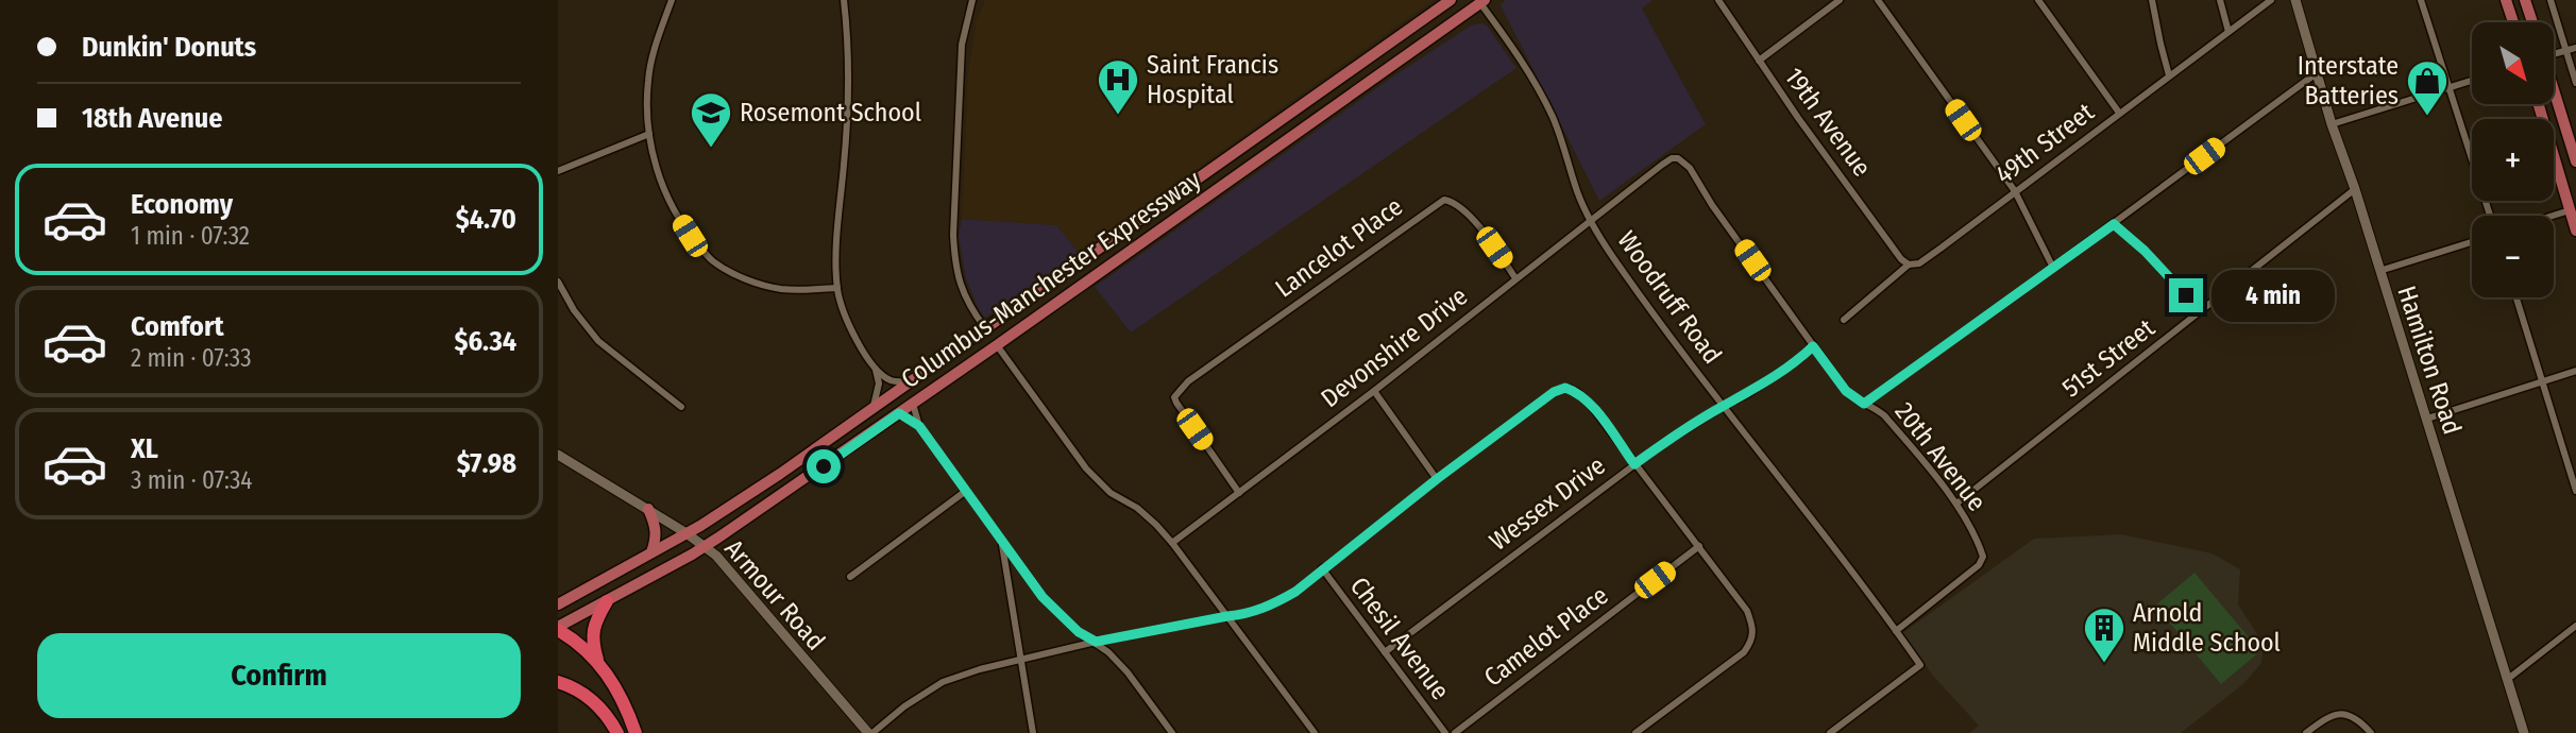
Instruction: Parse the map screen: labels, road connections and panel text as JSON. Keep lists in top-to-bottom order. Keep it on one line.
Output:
{"streets":{"main road":["Columbus-Manchester Expressway"],"street":["19th Avenue","49th Street","Lancelot Place","Woodruff Road","Devonshire Drive","51st Street","Hamilton Road","20th Avenue","Wessex Drive","Armour Road","Camelot Place","Chesil Avenue"]},"crossings":[["19th Avenue","49th Street"],["Lancelot Place","Devonshire Drive"],["Columbus-Manchester Expressway","Woodruff Road"],["Columbus-Manchester Expressway","Armour Road"],["Woodruff Road","Devonshire Drive"],["Woodruff Road","20th Avenue"],["Woodruff Road","Wessex Drive"],["Devonshire Drive","20th Avenue"],["51st Street","Hamilton Road"],["51st Street","20th Avenue"],["20th Avenue","Wessex Drive"],["Wessex Drive","Chesil Avenue"]],"places":{"hospital":["Saint Francis Hospital"],"shop":["Interstate Batteries"],"school or university":["Rosemont School"],"building":["Arnold Middle School"]},"north":"bottom right","page":{"banner":["Dunkin' Donuts","18th Avenue"],"map_buttons":["+","−"],"list":[{"name":"Economy","note":"1 min · 07:32","value":"$4.70"},{"name":"Comfort","note":"2 min · 07:33","value":"$6.34"},{"name":"XL","note":"3 min · 07:34","value":"$7.98"}],"bubble":"4 min","buttons":"Confirm"}}
